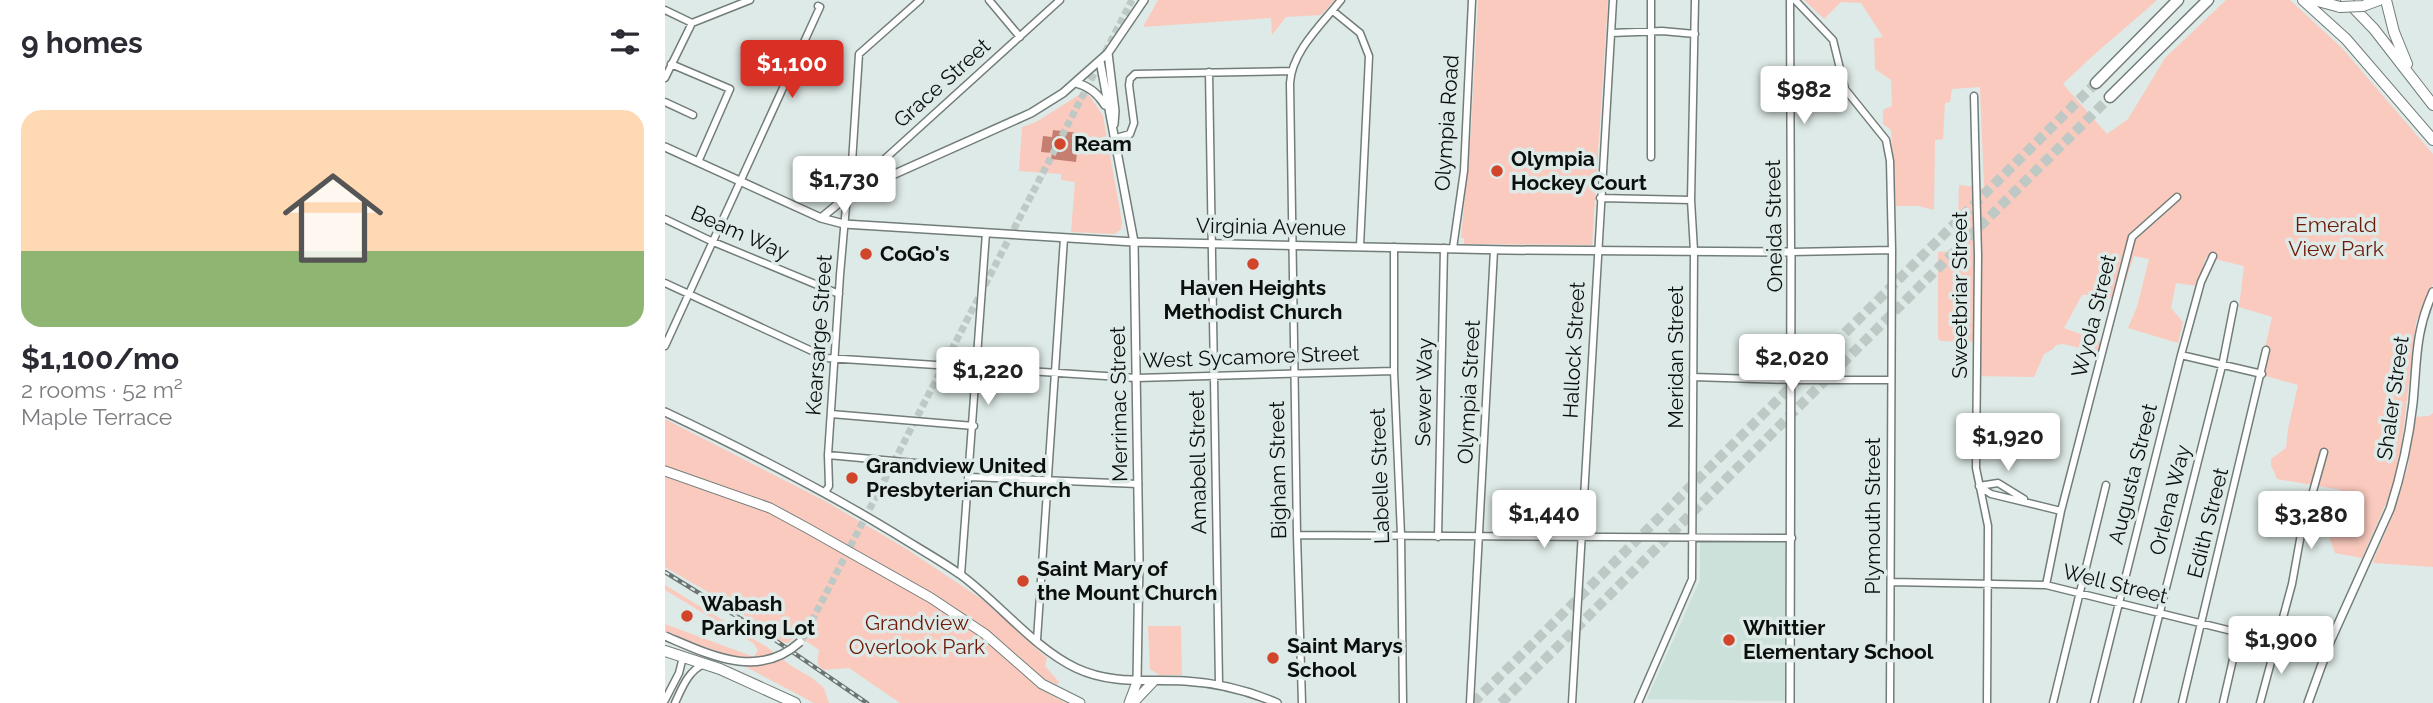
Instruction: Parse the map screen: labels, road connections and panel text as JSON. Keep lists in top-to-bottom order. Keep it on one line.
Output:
{"streets":{"street":["Grace Street","Olympia Road","Oneida Street","Virginia Avenue","Beam Way","Sweetbriar Street","Wyola Street","Kearsarge Street","Hallock Street","West Sycamore Street","Meridan Street","Sewer Way","Olympia Street","Shaler Street","Merrimac Street","Amabell Street","Bigham Street","Augusta Street","Labelle Street","Orlena Way","Plymouth Street","Edith Street","Well Street"]},"crossings":[["Grace Street","Kearsarge Street"],["Olympia Road","Virginia Avenue"],["Olympia Road","Sewer Way"],["Oneida Street","Virginia Avenue"],["Virginia Avenue","Kearsarge Street"],["Virginia Avenue","Hallock Street"],["Virginia Avenue","Meridan Street"],["Virginia Avenue","Sewer Way"],["Virginia Avenue","Olympia Street"],["Virginia Avenue","Merrimac Street"],["Virginia Avenue","Amabell Street"],["Virginia Avenue","Bigham Street"],["Virginia Avenue","Labelle Street"],["Virginia Avenue","Plymouth Street"],["Beam Way","Kearsarge Street"],["Sweetbriar Street","Well Street"],["Wyola Street","Well Street"],["Kearsarge Street","West Sycamore Street"],["West Sycamore Street","Merrimac Street"],["West Sycamore Street","Amabell Street"],["West Sycamore Street","Bigham Street"],["West Sycamore Street","Labelle Street"],["Shaler Street","Well Street"],["Augusta Street","Well Street"],["Orlena Way","Well Street"],["Plymouth Street","Well Street"],["Edith Street","Well Street"]],"parks":["Emerald View Park","Grandview Overlook Park"],"places":["Ream","Olympia Hockey Court","CoGo's","Haven Heights Methodist Church","Grandview United Presbyterian Church","Saint Mary of the Mount Church","Wabash Parking Lot","Whittier Elementary School","Saint Marys School"],"page":{"heading":"9 homes","price":["$1,100","$982","$1,730","$2,020","$1,220","$1,920","$1,440","$3,280","$1,900"],"list":[{"name":"$1,100/mo","note":"2 rooms · 52 m² · Maple Terrace"}]}}
